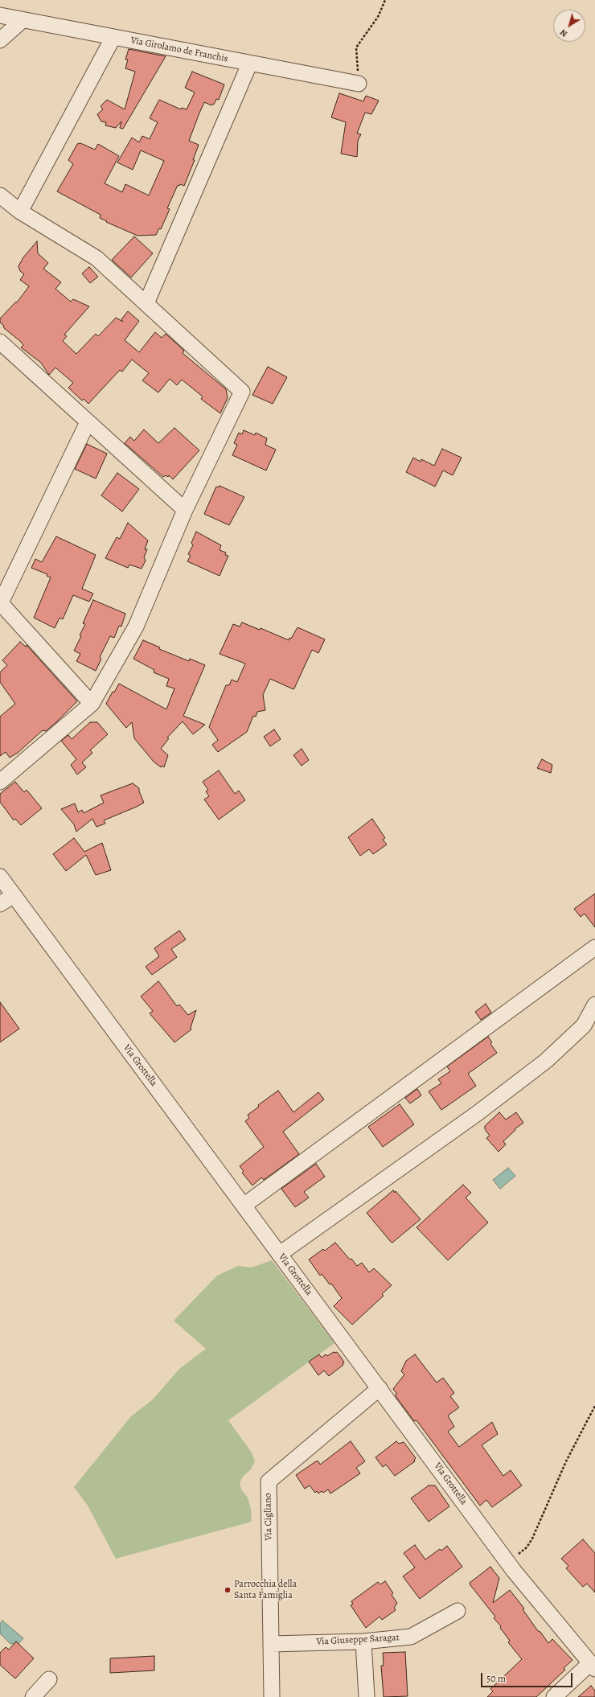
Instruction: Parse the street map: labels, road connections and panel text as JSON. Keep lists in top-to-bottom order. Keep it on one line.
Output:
{"streets":{"street":["Via Girolamo de Franchis","Via Grottella","Via Cigliano","Via Giuseppe Saragat"]},"crossings":[["Via Grottella","Via Cigliano"],["Via Cigliano","Via Giuseppe Saragat"]],"places":["Parrocchia della Santa Famiglia"],"scale_bar":"50 m","north":"bottom left"}
